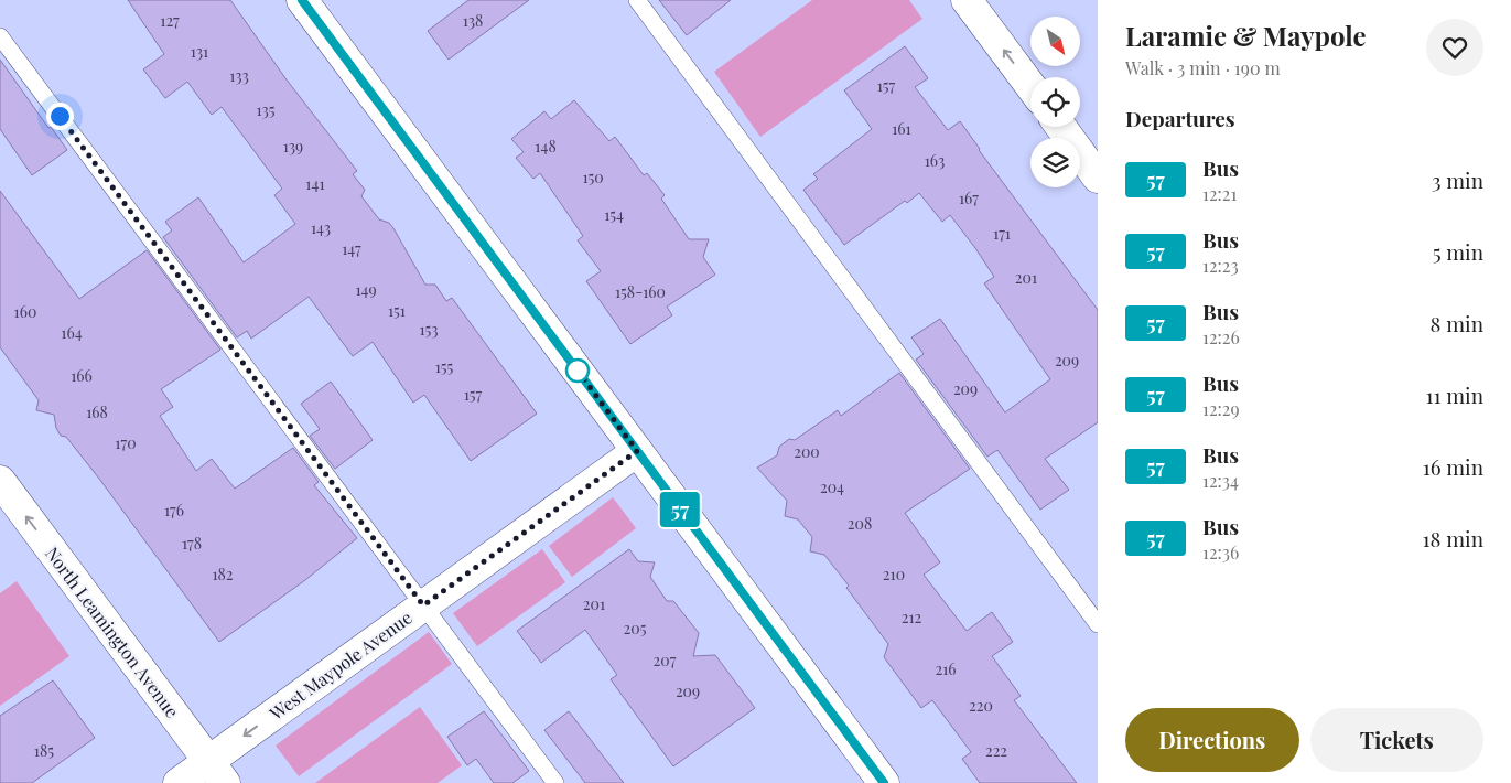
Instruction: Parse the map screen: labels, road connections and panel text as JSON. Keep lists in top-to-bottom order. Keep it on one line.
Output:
{"streets":{"street":["North Leamington Avenue","West Maypole Avenue"]},"crossings":[["North Leamington Avenue","West Maypole Avenue"]],"one_way":["North Leamington Avenue","West Maypole Avenue"],"lines":["bus line 57"],"house_numbers":["127","138","131","133","157","135","161","139","148","163","150","141","167","154","143","171","147","201","149","158-160","151","160","153","164","209","155","166","209","157","168","170","200","204","176","208","178","182","210","201","212","205","207","216","209","220","185","222"],"north":"bottom right","page":{"on_map":"57","heading":[["Laramie & Maypole","Walk · 3 min · 190 m"],"Departures"],"list":[{"mark":"57","name":"Bus","note":"12:21","value":"3 min"},{"mark":"57","name":"Bus","note":"12:23","value":"5 min"},{"mark":"57","name":"Bus","note":"12:26","value":"8 min"},{"mark":"57","name":"Bus","note":"12:29","value":"11 min"},{"mark":"57","name":"Bus","note":"12:34","value":"16 min"},{"mark":"57","name":"Bus","note":"12:36","value":"18 min"}],"buttons":["Directions","Tickets"]}}
